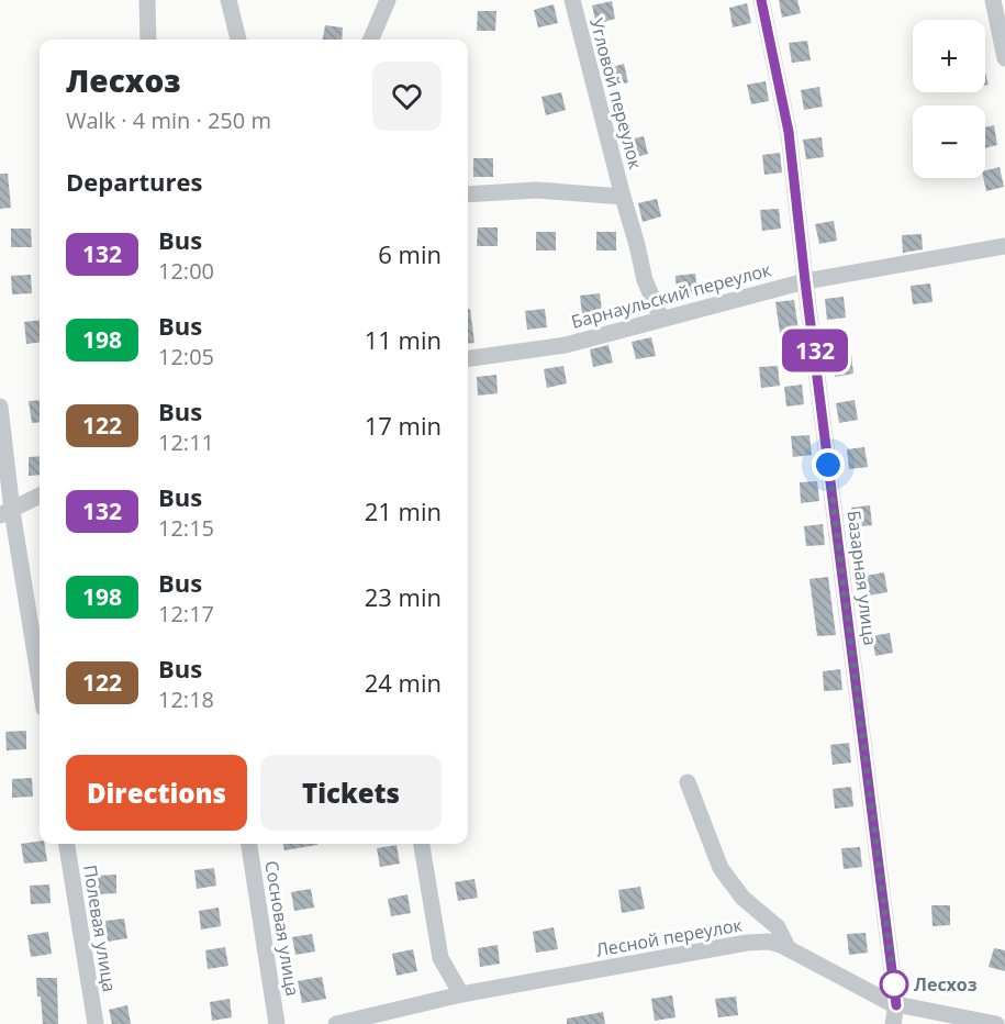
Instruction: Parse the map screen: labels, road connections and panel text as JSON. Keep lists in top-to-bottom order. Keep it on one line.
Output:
{"streets":{"street":["Угловой переулок","Барнаульский переулок","Базарная улица","Полевая улица","Сосновая улица","Лесной переулок"]},"crossings":[["Угловой переулок","Барнаульский переулок"],["Барнаульский переулок","Базарная улица"],["Базарная улица","Лесной переулок"]],"places":["Лесхоз"],"lines":["bus line 132"],"page":{"on_map":"132","map_buttons":["+","−"],"heading":[["Лесхоз","Walk · 4 min · 250 m"],"Departures"],"list":[{"mark":"132","name":"Bus","note":"12:00","value":"6 min"},{"mark":"198","name":"Bus","note":"12:05","value":"11 min"},{"mark":"122","name":"Bus","note":"12:11","value":"17 min"},{"mark":"132","name":"Bus","note":"12:15","value":"21 min"},{"mark":"198","name":"Bus","note":"12:17","value":"23 min"},{"mark":"122","name":"Bus","note":"12:18","value":"24 min"}],"buttons":["Directions","Tickets"]}}
